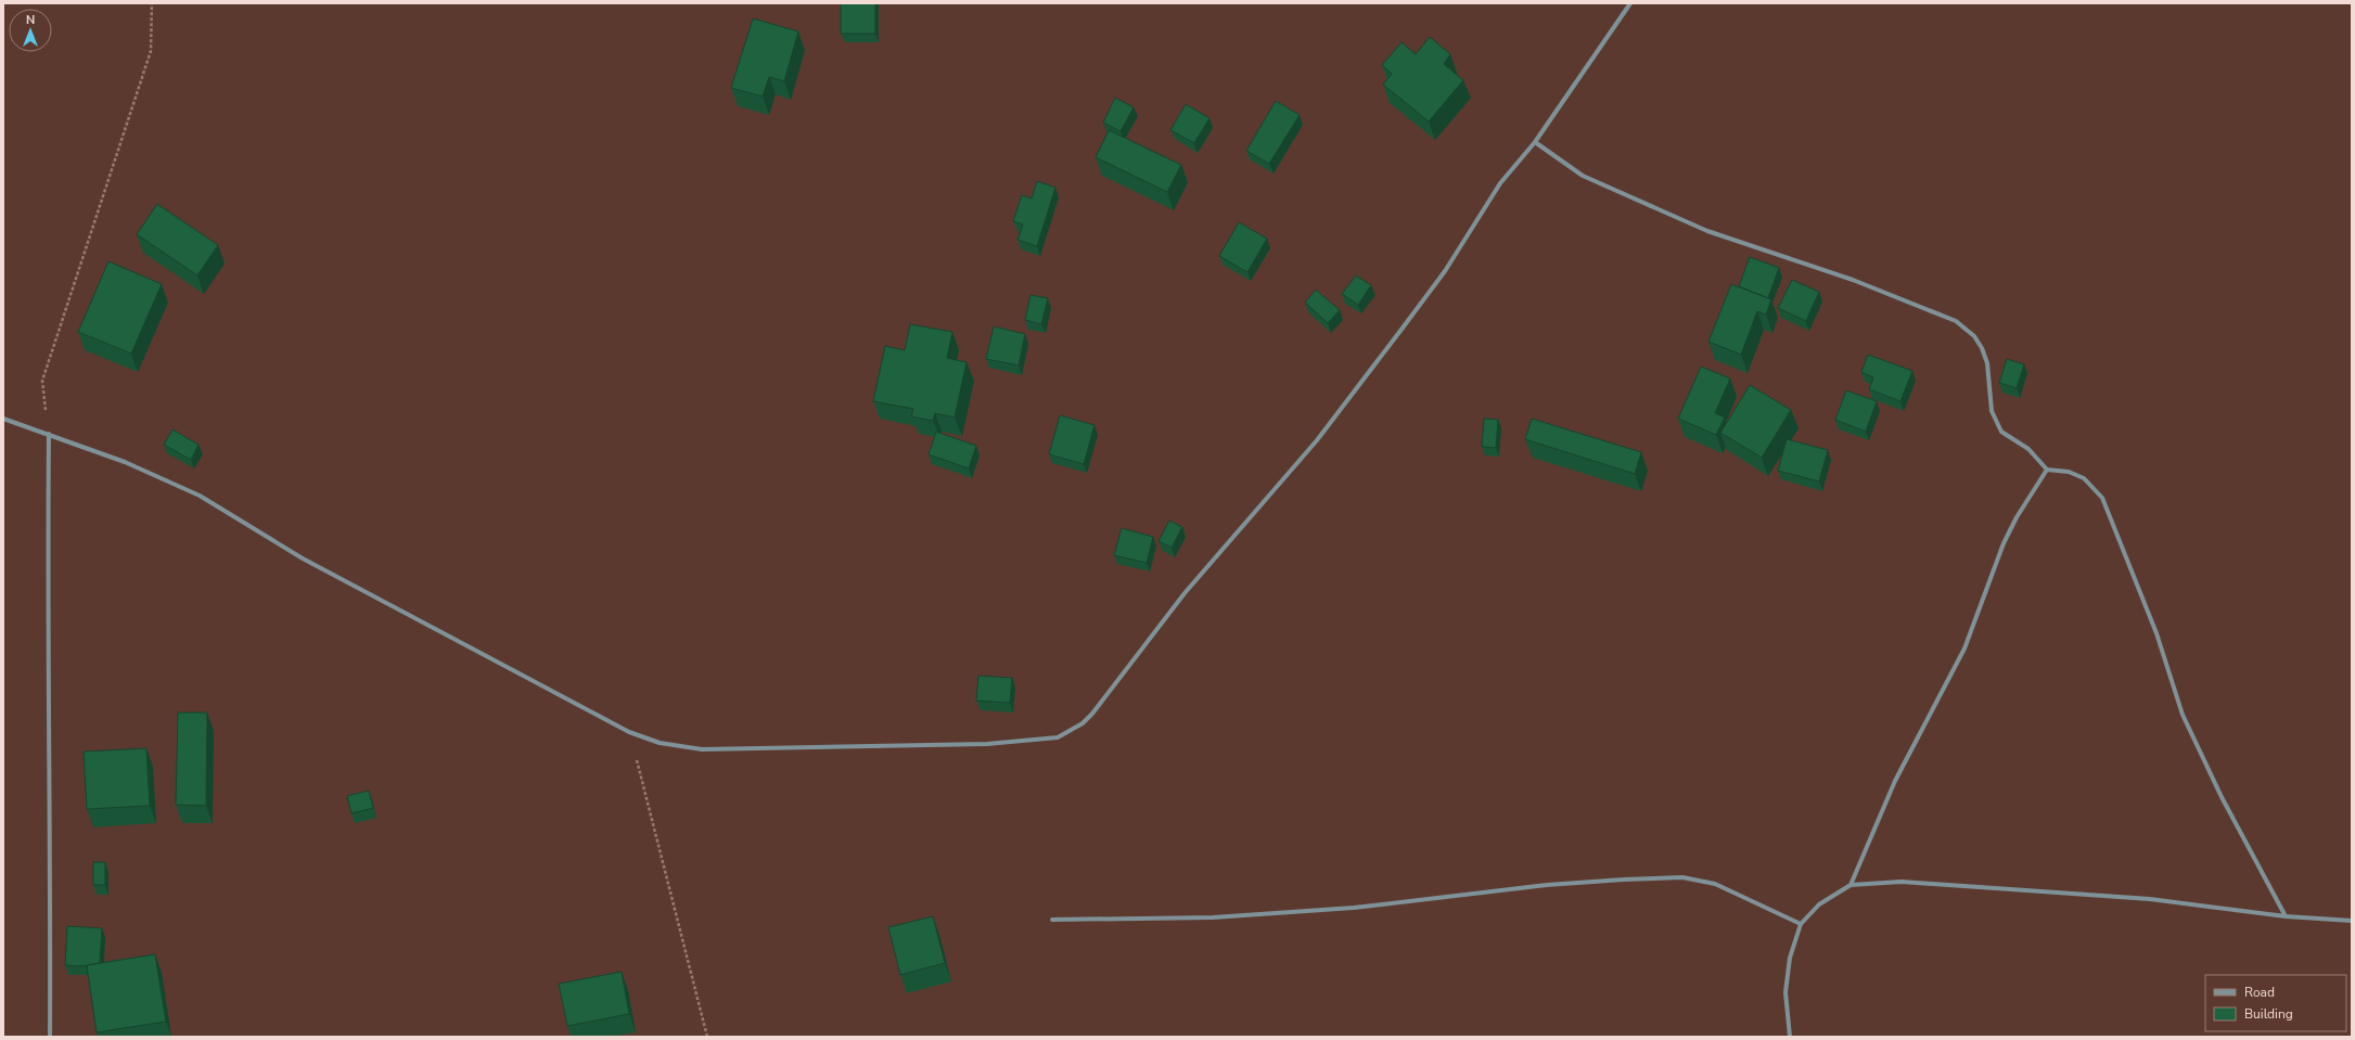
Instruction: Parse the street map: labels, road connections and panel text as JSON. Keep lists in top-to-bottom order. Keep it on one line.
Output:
{"legend":["Road","Building"],"north":"top"}
